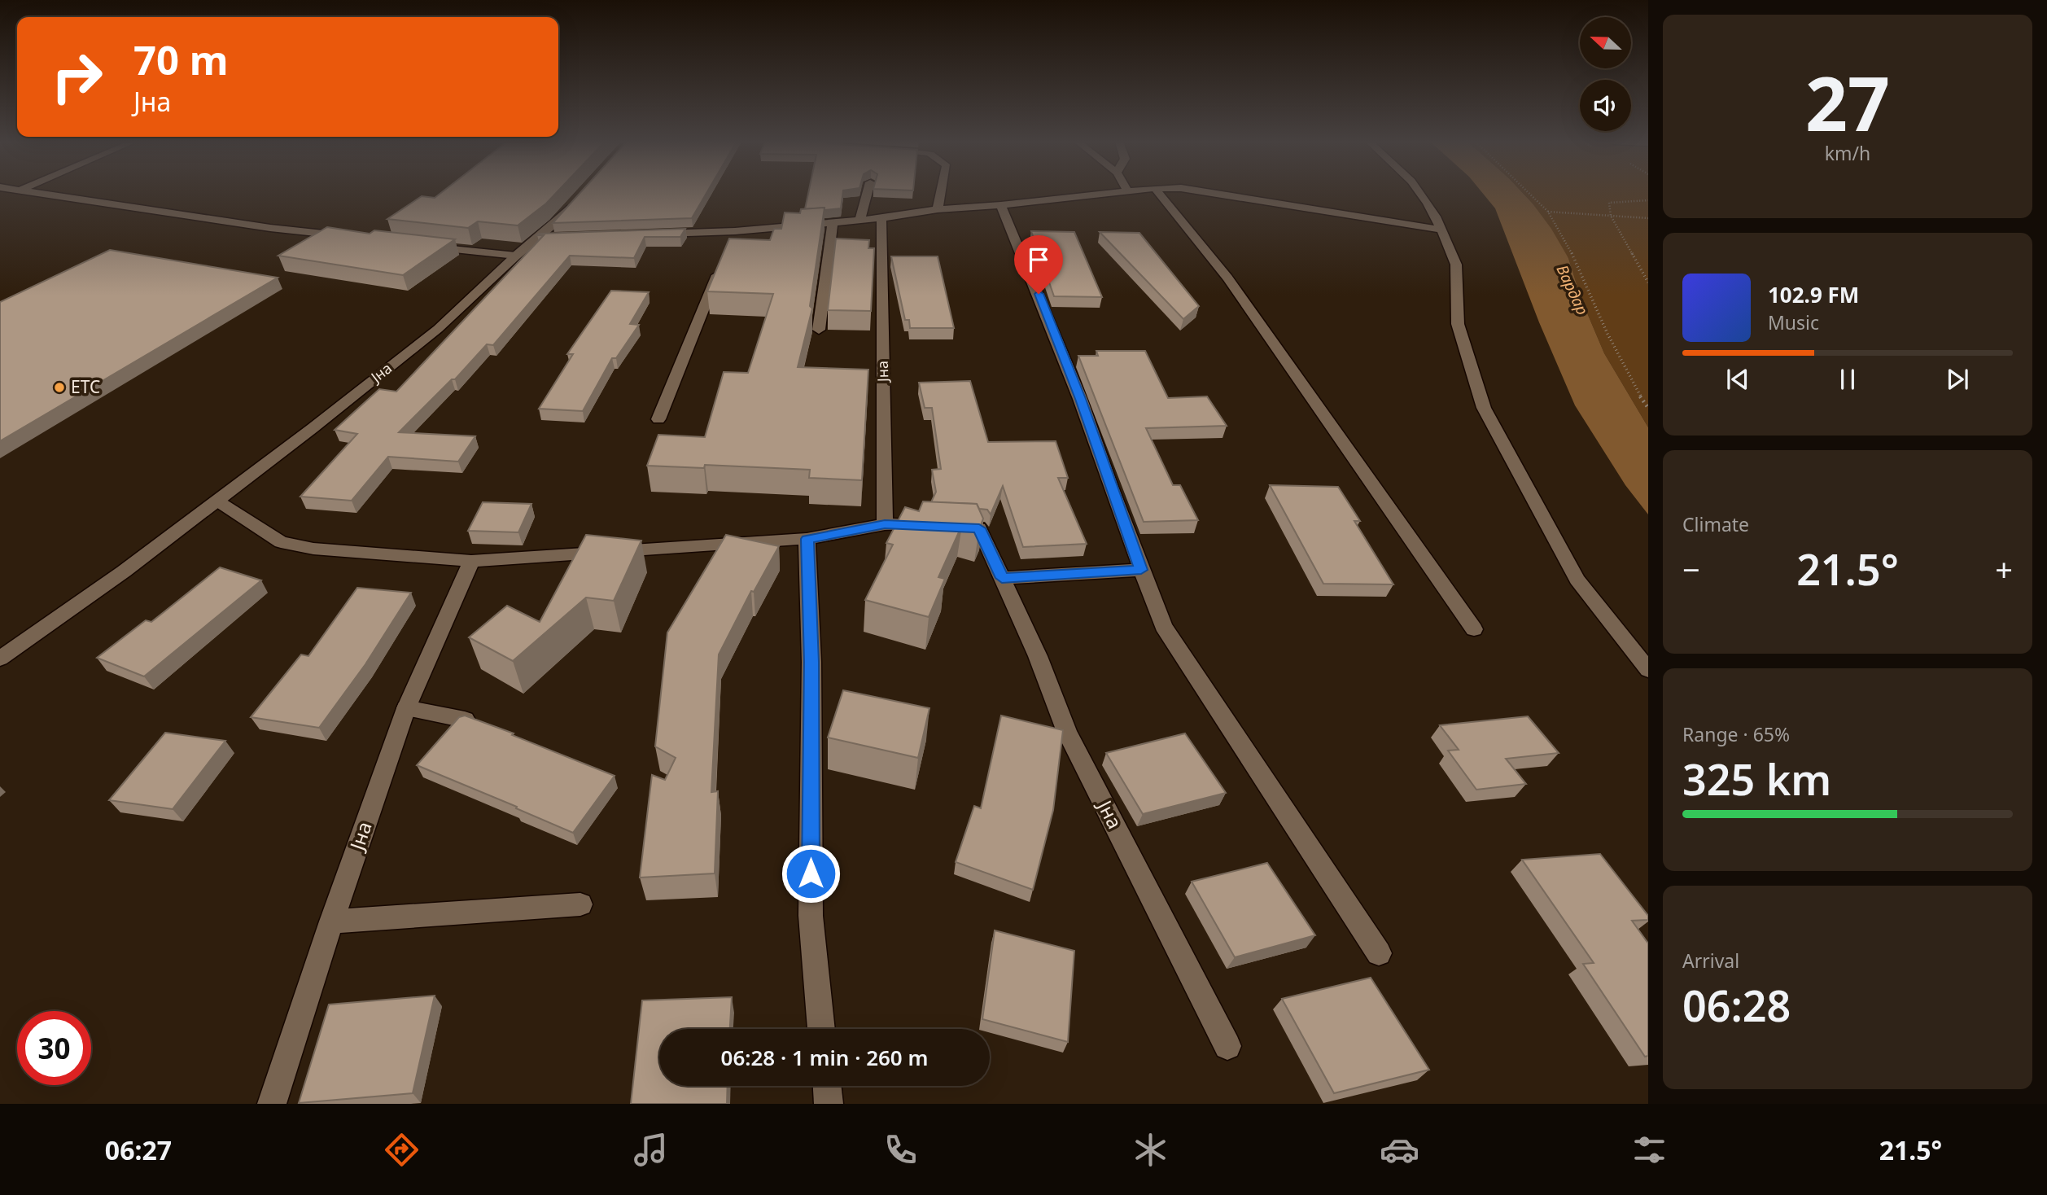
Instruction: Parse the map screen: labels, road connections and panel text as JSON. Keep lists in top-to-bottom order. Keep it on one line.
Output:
{"streets":{"street":["Јна"]},"water":["Вардар"],"places":["ETC"],"north":"left","page":{"tile":[["27","km/h"],"Climate",["Range · 65%","325 km"],["Arrival","06:28"]],"turn":["70 m","Јна"],"song":["102.9 FM","Music"],"heat":["−","21.5°","+"],"limit":"30","trip":"06:28 · 1 min · 260 m","tabs":["06:27","21.5°"]}}
